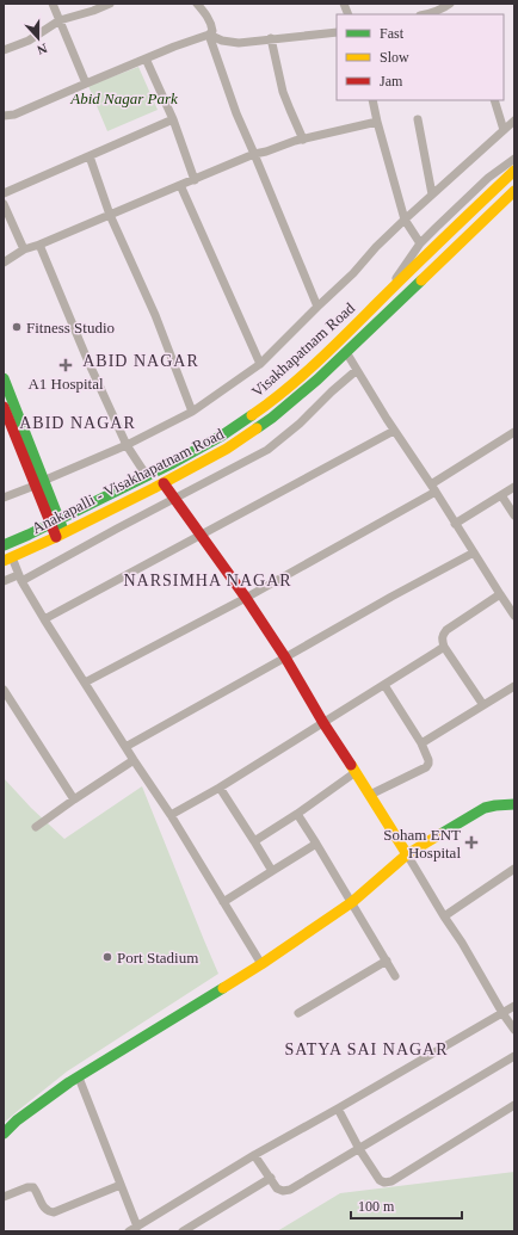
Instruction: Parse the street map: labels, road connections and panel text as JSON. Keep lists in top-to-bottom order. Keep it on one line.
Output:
{"streets":{"main road":["Visakhapatnam Road","Anakapalli - Visakhapatnam Road"]},"districts":["ABID NAGAR","ABID NAGAR","NARSIMHA NAGAR","SATYA SAI NAGAR"],"parks":["Abid Nagar Park"],"places":{"other":["Fitness Studio","Port Stadium"],"health":["A1 Hospital","Soham ENT Hospital"]},"legend":["Fast","Slow","Jam"],"scale_bar":"100 m","north":"bottom"}
